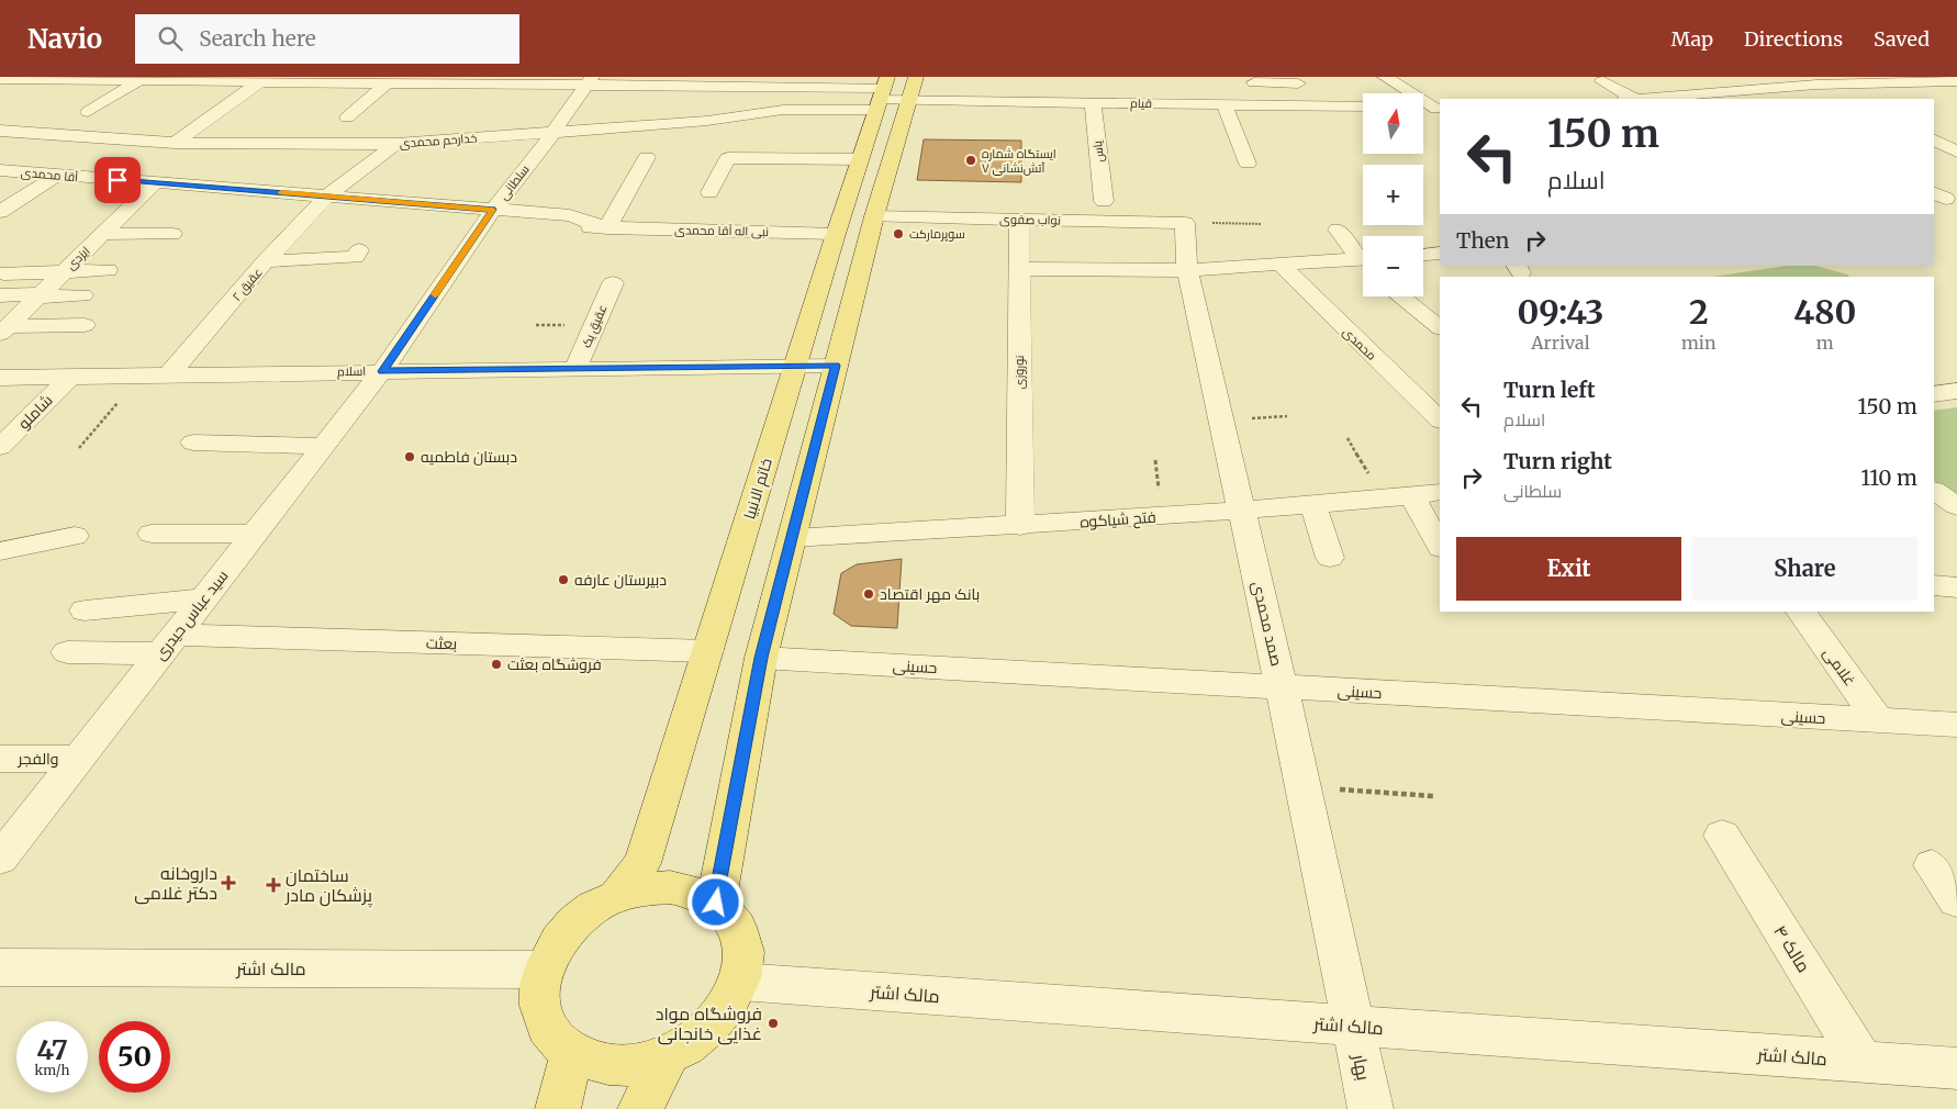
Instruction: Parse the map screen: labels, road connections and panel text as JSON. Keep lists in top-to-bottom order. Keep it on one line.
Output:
{"streets":{"main road":["خاتم الانبیا"],"street":["قیام","خدارحم محمدی","یاس","آقا محمدی","سلطانی","نواب صفوی","نبی اله آقا محمدی","ایزدی","عقیق ۲","عقیق یک","محمدی","اسلام","نوروزی","شاملو","فتح شیاکوه","سید عباس حیدری","صمد محمدی","بعثت","حسینی","غلامی","والفجر","مالک ۴","مالک اشتر","بهار"]},"crossings":[["قیام","خدارحم محمدی"],["قیام","یاس"],["قیام","خاتم الانبیا"],["خدارحم محمدی","سلطانی"],["خدارحم محمدی","عقیق ۲"],["خدارحم محمدی","خاتم الانبیا"],["آقا محمدی","سلطانی"],["آقا محمدی","نبی اله آقا محمدی"],["آقا محمدی","ایزدی"],["آقا محمدی","عقیق ۲"],["سلطانی","نبی اله آقا محمدی"],["سلطانی","اسلام"],["سلطانی","سید عباس حیدری"],["نواب صفوی","نوروزی"],["نواب صفوی","صمد محمدی"],["نبی اله آقا محمدی","خاتم الانبیا"],["عقیق ۲","اسلام"],["عقیق یک","اسلام"],["اسلام","شاملو"],["اسلام","خاتم الانبیا"],["اسلام","سید عباس حیدری"],["نوروزی","فتح شیاکوه"],["خاتم الانبیا","بعثت"],["خاتم الانبیا","مالک اشتر"],["فتح شیاکوه","صمد محمدی"],["سید عباس حیدری","بعثت"],["سید عباس حیدری","والفجر"],["صمد محمدی","حسینی"],["صمد محمدی","مالک اشتر"],["صمد محمدی","بهار"],["حسینی","غلامی"],["مالک ۴","مالک اشتر"],["مالک اشتر","بهار"]],"places":{"other":["ایستگاه شماره ۷ آتش‌نشانی","سوپرمارکت","دبستان فاطمیه","دبیرستان عارفه","بانک مهر اقتصاد","فروشگاه بعثت","فروشگاه مواد غذایی خانجانی"],"health":["داروخانه دکتر غلامی","ساختمان پزشکان مادر"]},"north":"top","page":{"header":"Navio","search":"Search here","nav":["Map","Directions","Saved"],"map_buttons":["+","−"],"turn":["150 m","اسلام"],"then":"Then","eta":["09:43","Arrival","2","min","480","m"],"list":[{"name":"Turn left","note":"اسلام","value":"150 m"},{"name":"Turn right","note":"سلطانی","value":"110 m"}],"buttons":["Exit","Share"],"speed":"47 km/h","limit":"50"}}
